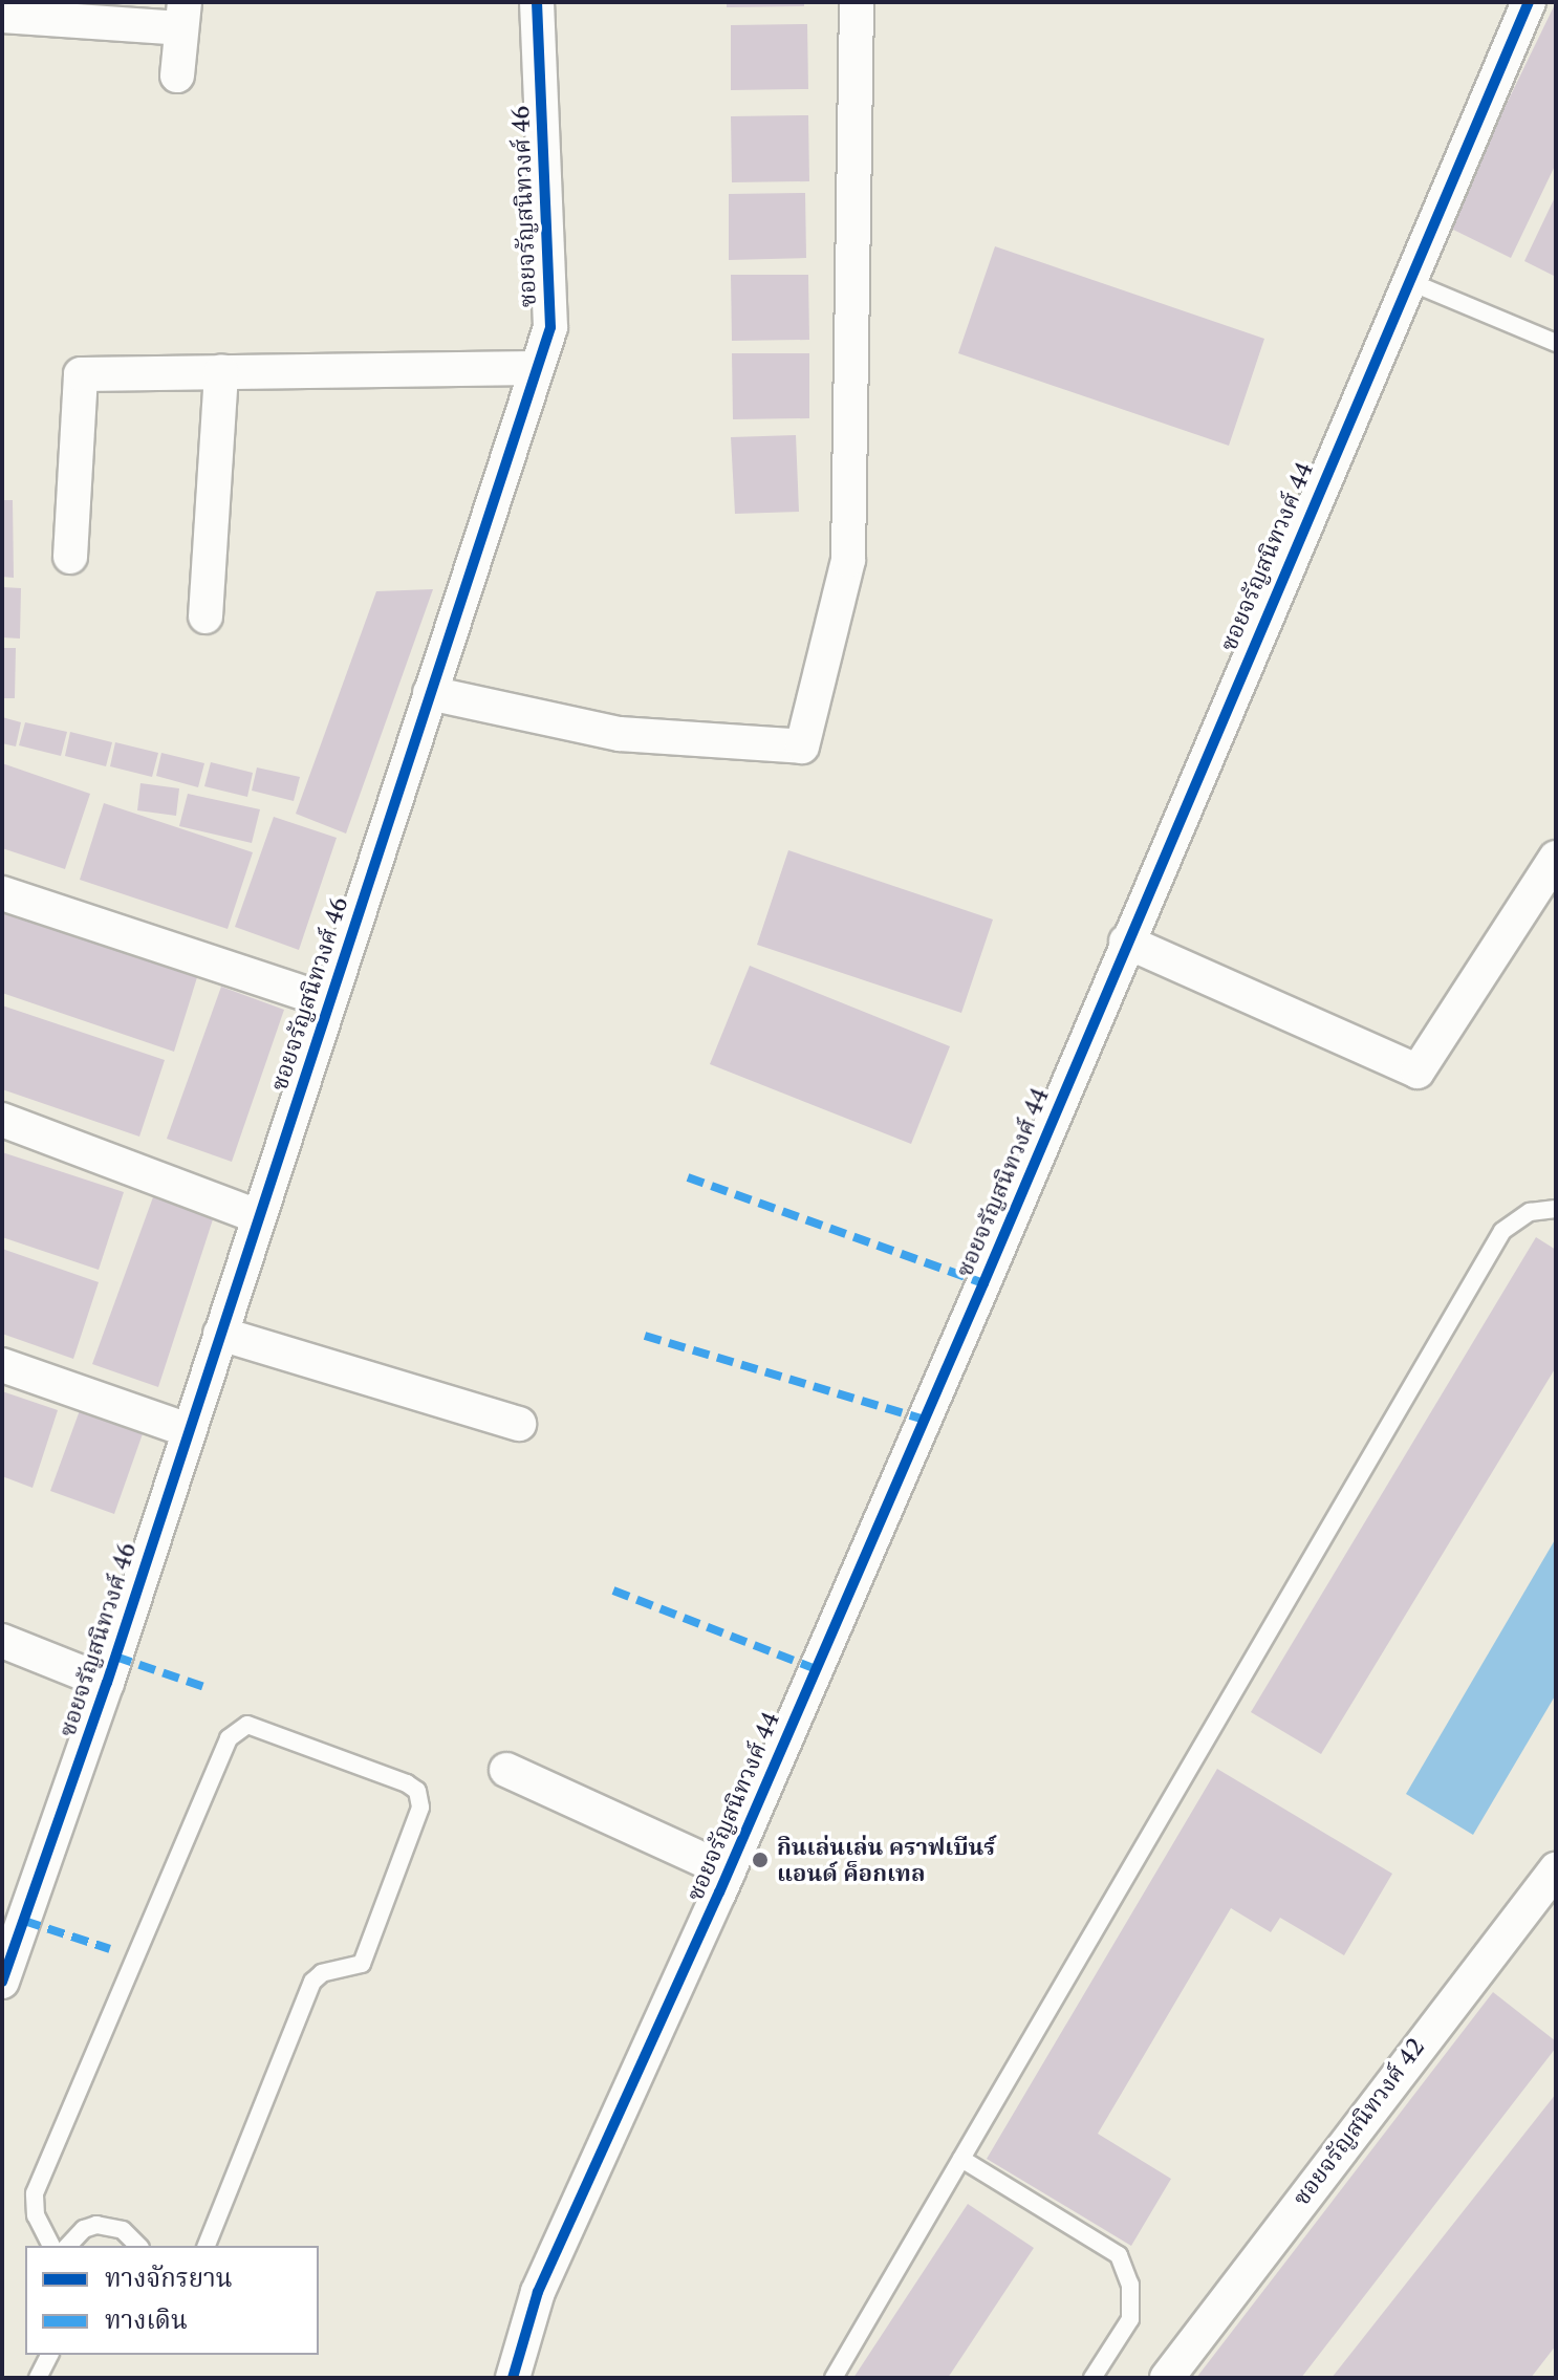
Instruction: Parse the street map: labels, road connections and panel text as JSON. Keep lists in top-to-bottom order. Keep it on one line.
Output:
{"streets":{"street":["ซอยจรัญสนิทวงศ์ 46","ซอยจรัญสนิทวงศ์ 44","ซอยจรัญสนิทวงศ์ 42"]},"places":["กินเล่นเล่น คราฟเบีนร์ แอนด์ ค็อกเทล"],"legend":["ทางจักรยาน","ทางเดิน"]}
